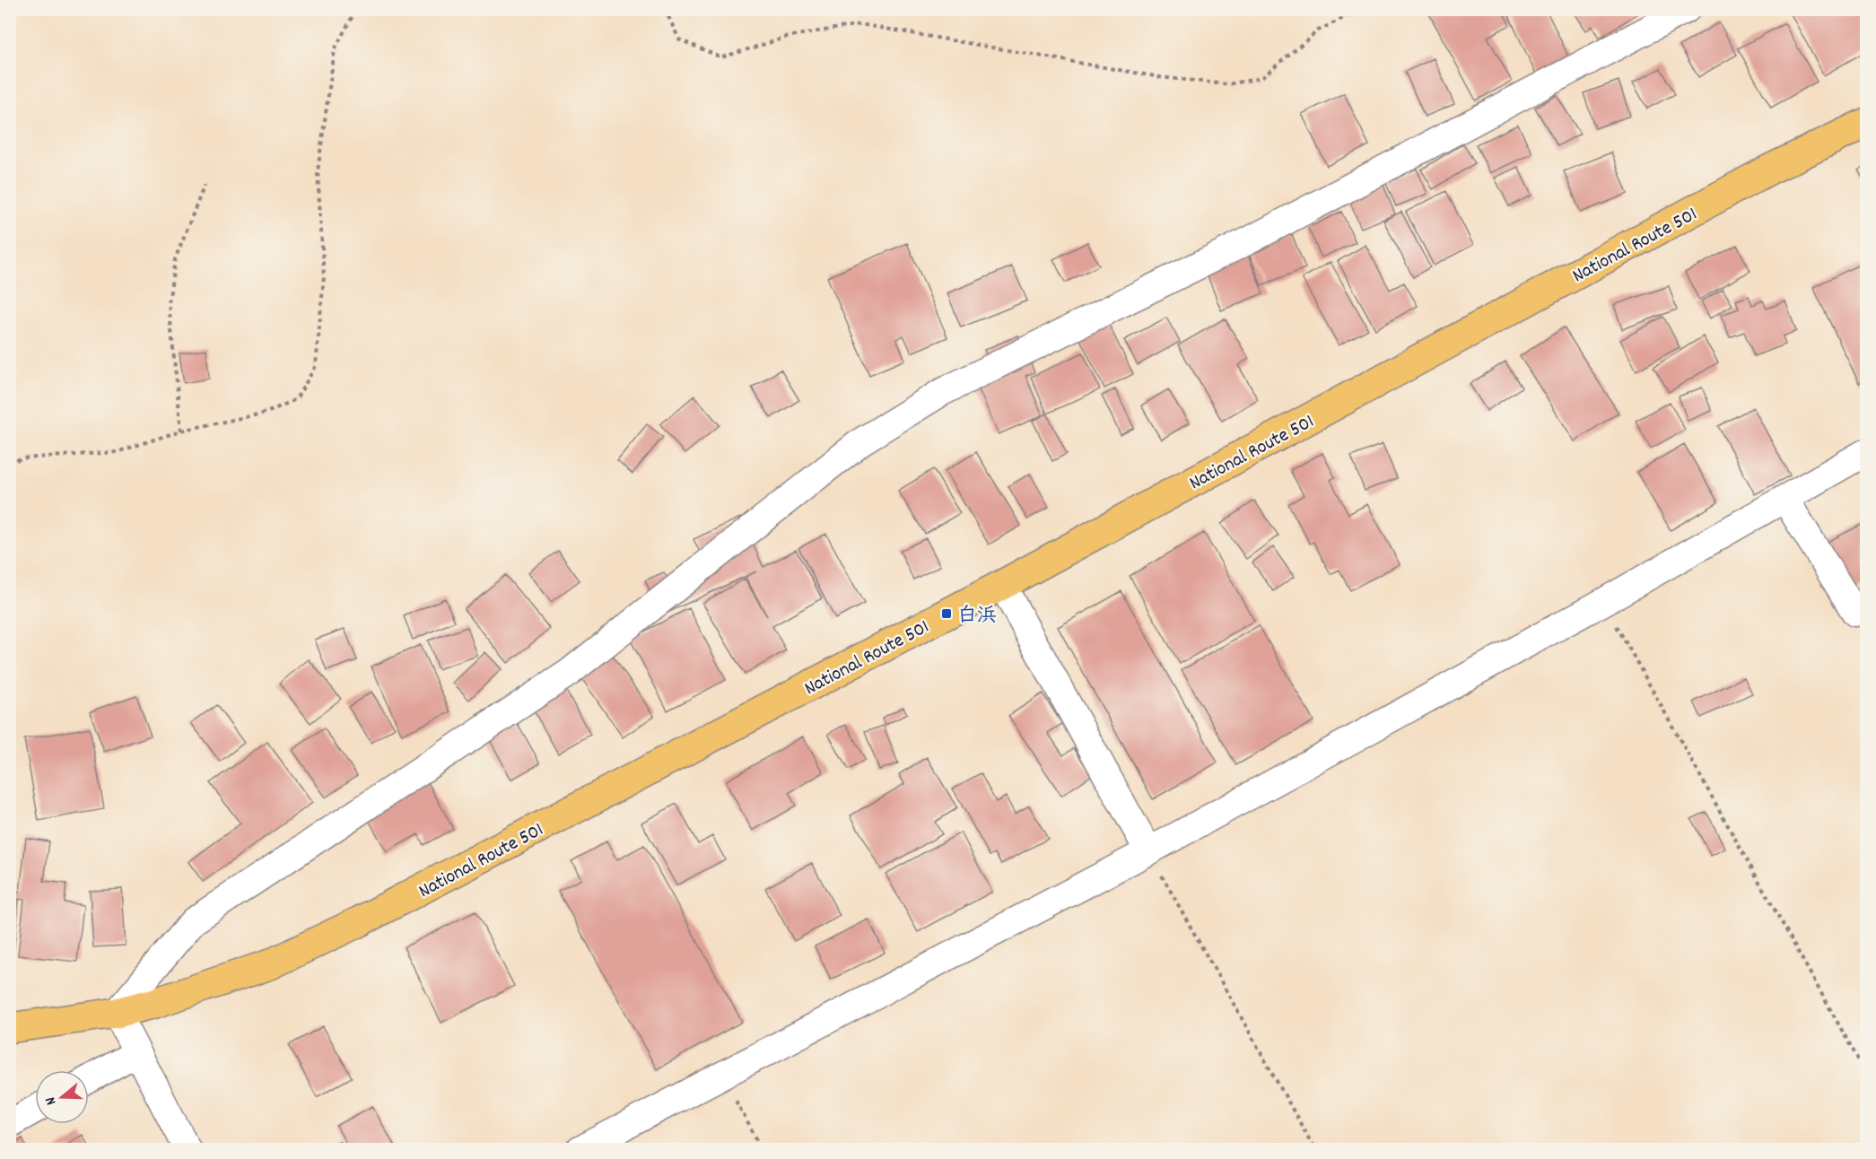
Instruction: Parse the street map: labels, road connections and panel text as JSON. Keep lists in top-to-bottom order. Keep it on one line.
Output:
{"streets":{"highway":["National Route 501"]},"places":{"transit":["白浜"]},"north":"left"}
